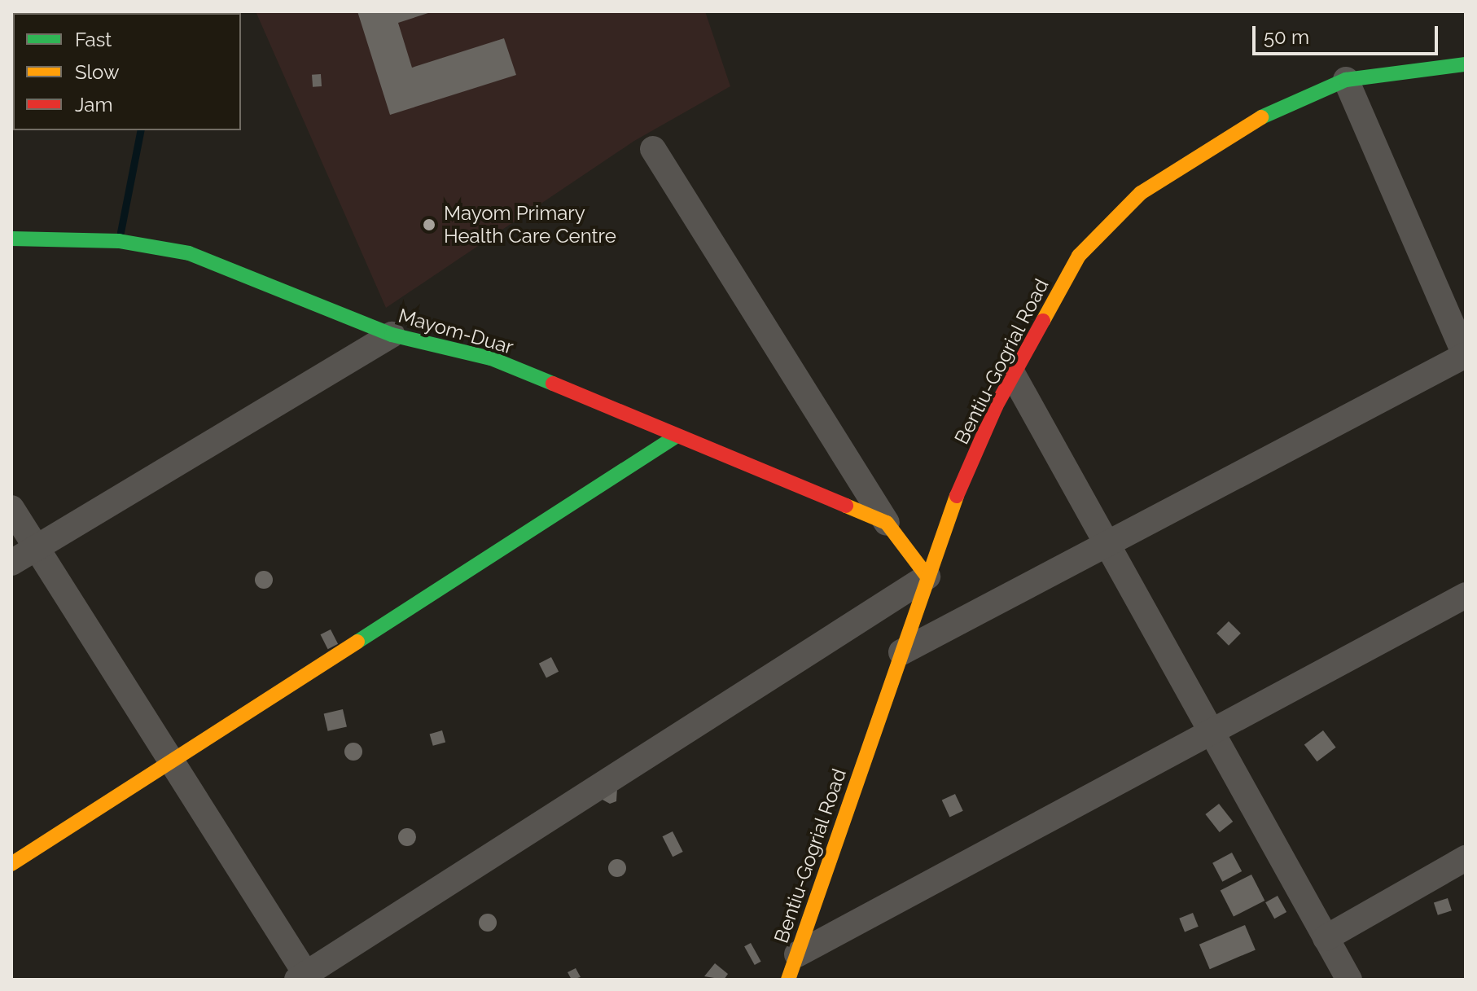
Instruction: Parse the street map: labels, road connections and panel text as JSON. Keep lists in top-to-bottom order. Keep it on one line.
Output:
{"streets":{"street":["Mayom-Duar","Bentiu-Gogrial Road"]},"places":["Mayom Primary Health Care Centre"],"legend":["Fast","Slow","Jam"],"scale_bar":"50 m"}
